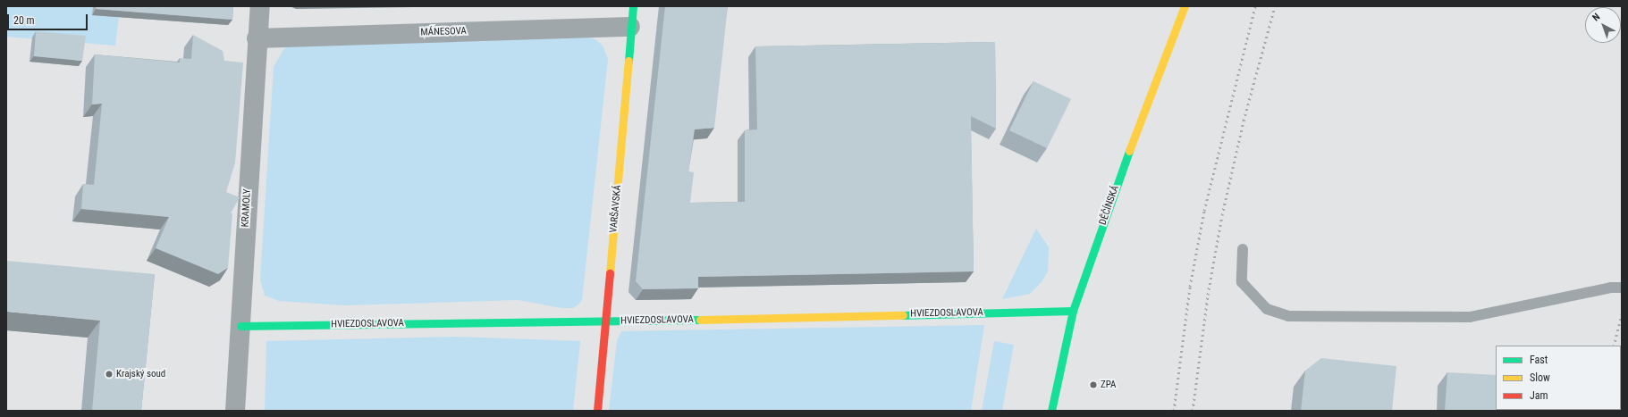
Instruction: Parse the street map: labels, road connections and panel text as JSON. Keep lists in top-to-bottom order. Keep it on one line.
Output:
{"streets":{"street":["MÁNESOVA","DĚČÍNSKÁ","KRAMOLY","VARŠAVSKÁ","HVIEZDOSLAVOVA"]},"crossings":[["MÁNESOVA","KRAMOLY"],["MÁNESOVA","VARŠAVSKÁ"],["DĚČÍNSKÁ","HVIEZDOSLAVOVA"],["KRAMOLY","HVIEZDOSLAVOVA"],["VARŠAVSKÁ","HVIEZDOSLAVOVA"]],"places":["Krajský soud","ZPA"],"legend":["Fast","Slow","Jam"],"scale_bar":"20 m","north":"top left"}
